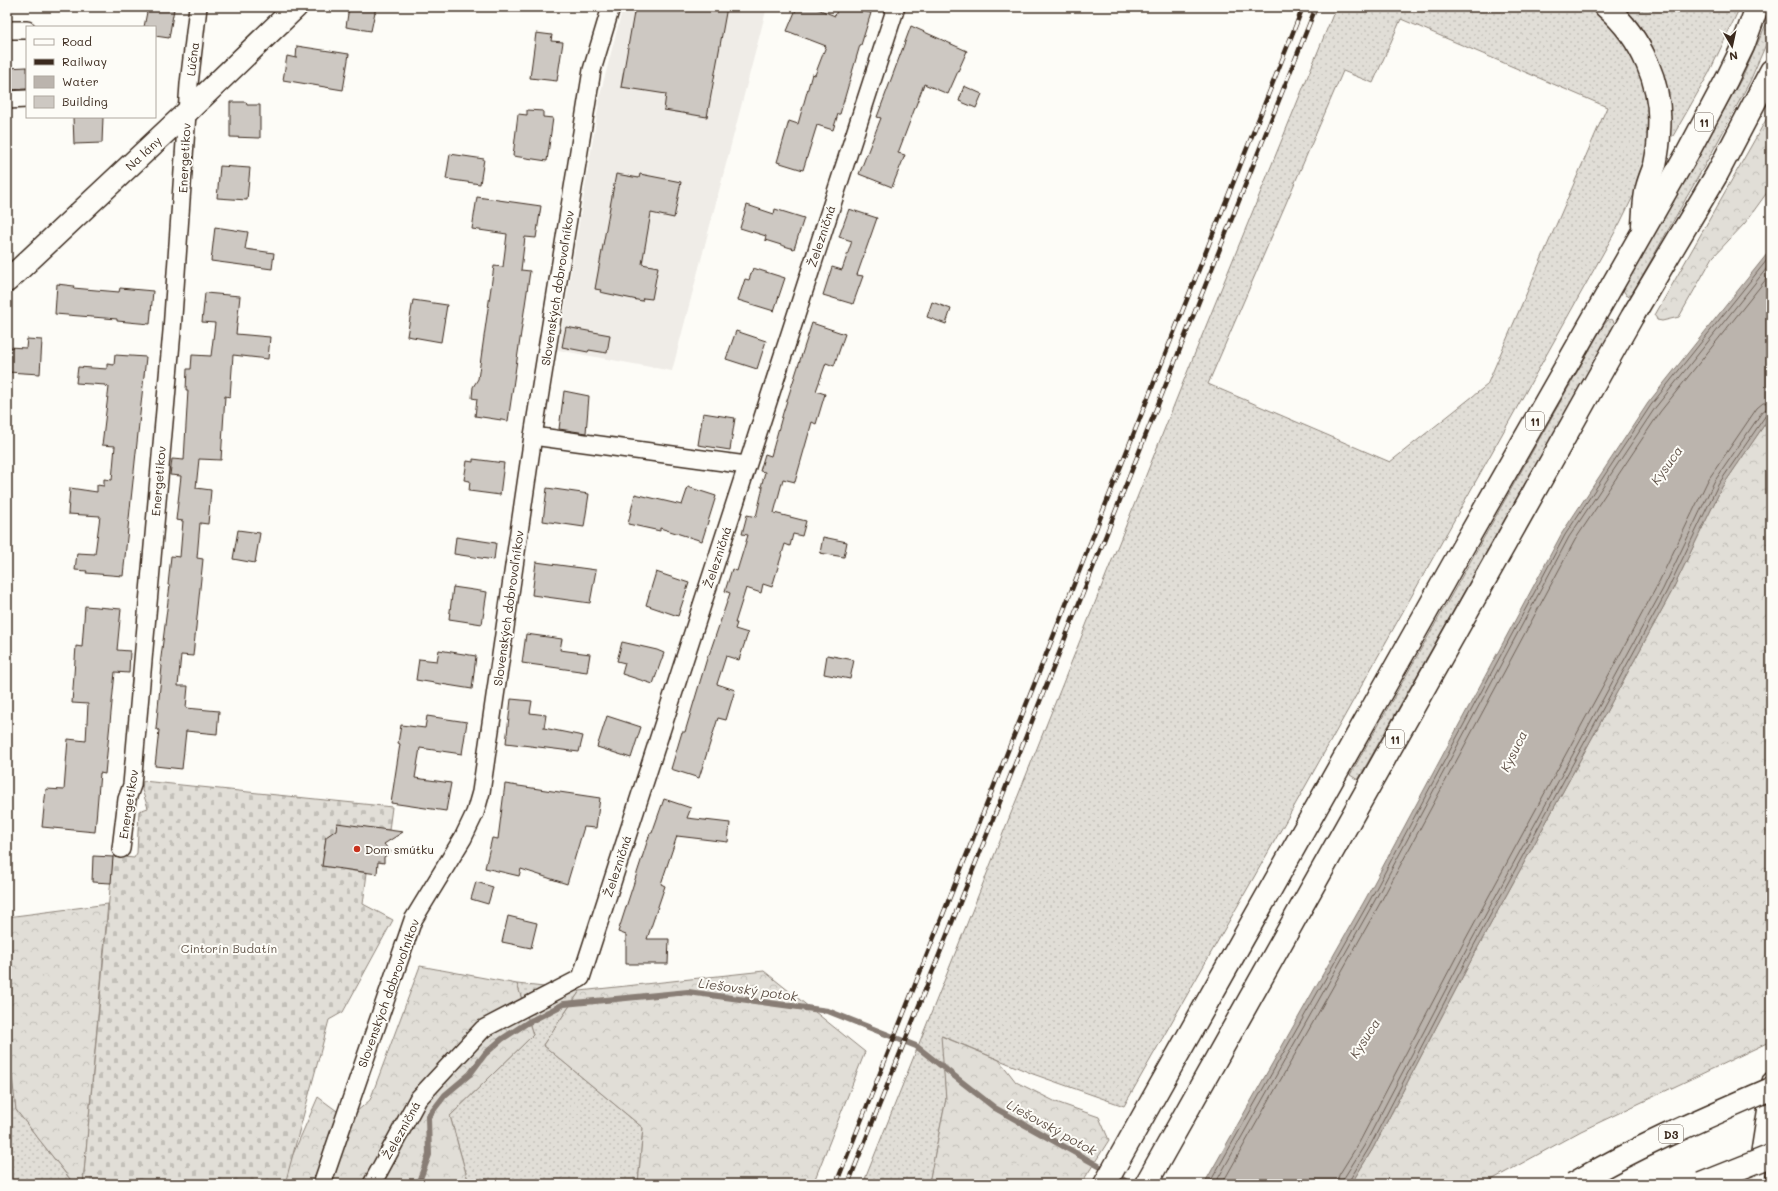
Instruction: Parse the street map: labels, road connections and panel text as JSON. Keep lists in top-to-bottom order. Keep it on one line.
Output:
{"streets":{"main road":["11","Na lány","D3"],"street":["Lúčna","Energetikov","Železničná","Slovenských dobrovoľníkov"]},"crossings":[["Lúčna","Na lány"],["Lúčna","Energetikov"],["Na lány","Energetikov"]],"water":["Kysuca","Liešovský potok"],"parks":["Cintorín Budatín"],"places":["Dom smútku"],"legend":["Road","Railway","Water","Building"],"north":"bottom"}
